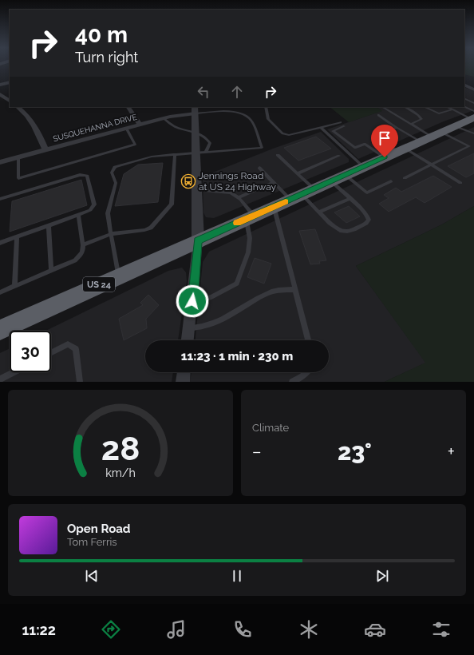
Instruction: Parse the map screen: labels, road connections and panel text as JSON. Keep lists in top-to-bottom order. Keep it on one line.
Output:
{"streets":{"highway":["US 24"],"street":["SUSQUEHANNA DRIVE"]},"places":{"bus stop":["Jennings Road at US 24 Highway"]},"page":{"turn":["40 m","Turn right"],"limit":"30","trip":"11:23 · 1 min · 230 m","tile":"Climate","heat":["−","23°","+"],"song":["Open Road","Tom Ferris"],"tabs":"11:22","gauge":["28","km/h"]}}
